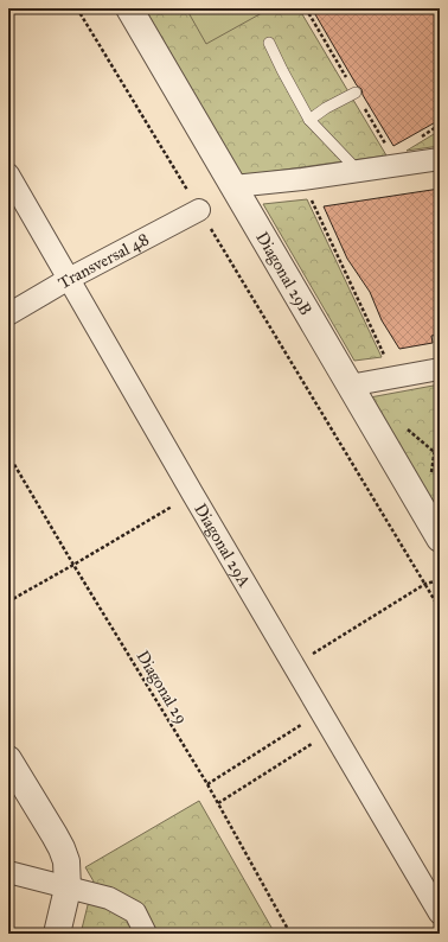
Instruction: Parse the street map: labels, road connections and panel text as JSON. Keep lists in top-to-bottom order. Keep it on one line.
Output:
{"streets":{"street":["Transversal 48","Diagonal 29B","Diagonal 29A"],"path":["Diagonal 29"]},"crossings":[["Transversal 48","Diagonal 29A"]]}
